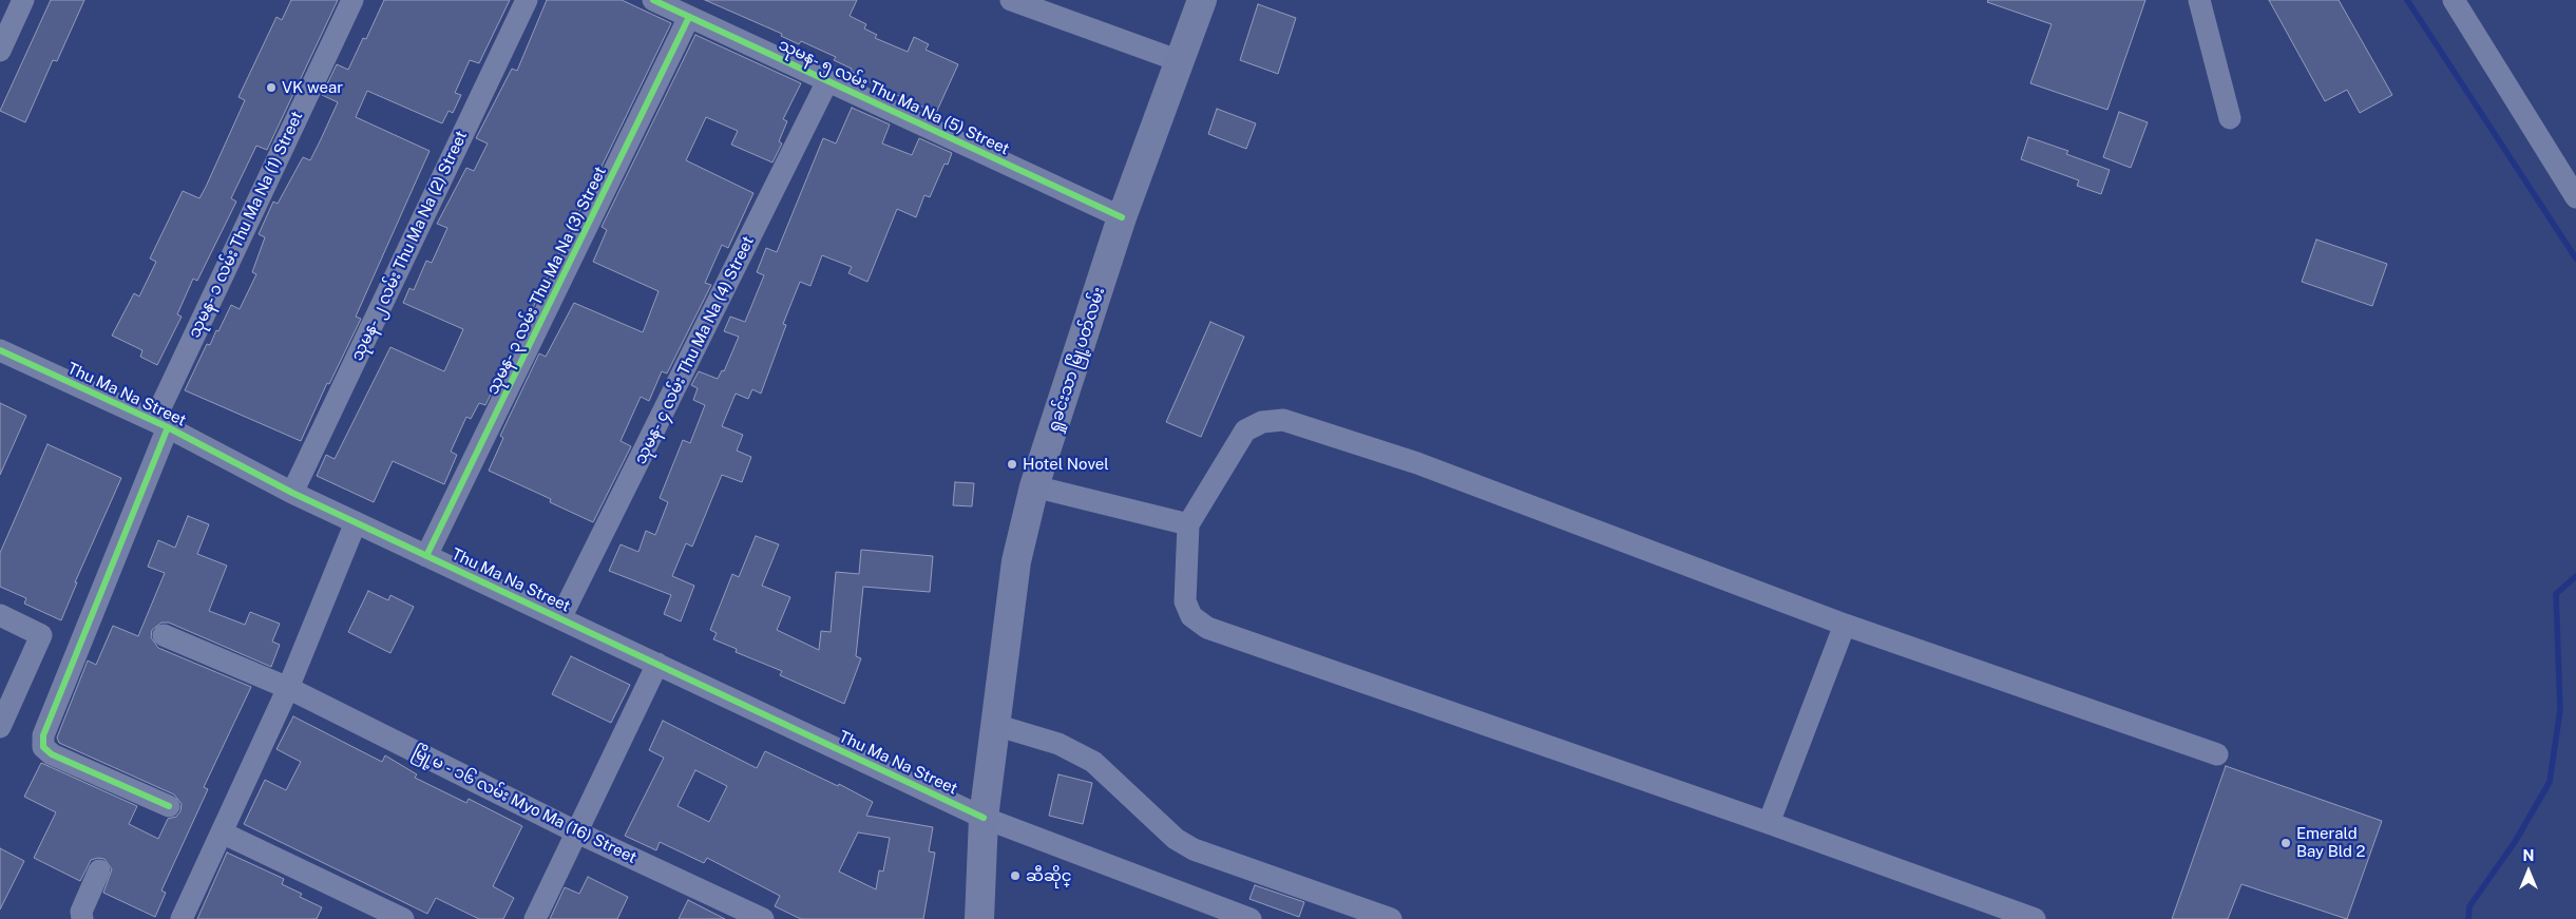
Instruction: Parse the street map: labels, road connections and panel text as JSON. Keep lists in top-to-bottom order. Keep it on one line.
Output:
{"streets":{"main road":["ရှုခင်းသာ မြို့ပတ်လမ်း"],"street":["သုမန- ၅ လမ်း Thu Ma Na (5) Street","သုမန- ၁ လမ်း Thu Ma Na (1) Street","သုမန- ၂ လမ်း Thu Ma Na (2) Street","သုမန- ၃ လမ်း Thu Ma Na (3) Street","သုမန- ၄ လမ်း Thu Ma Na (4) Street","Thu Ma Na Street","မြို့မ - ၁၆ လမ်း Myo Ma (16) Street"]},"crossings":[["သုမန- ၅ လမ်း Thu Ma Na (5) Street","သုမန- ၃ လမ်း Thu Ma Na (3) Street"],["သုမန- ၅ လမ်း Thu Ma Na (5) Street","သုမန- ၄ လမ်း Thu Ma Na (4) Street"],["သုမန- ၅ လမ်း Thu Ma Na (5) Street","ရှုခင်းသာ မြို့ပတ်လမ်း"],["သုမန- ၁ လမ်း Thu Ma Na (1) Street","Thu Ma Na Street"],["သုမန- ၂ လမ်း Thu Ma Na (2) Street","Thu Ma Na Street"],["သုမန- ၃ လမ်း Thu Ma Na (3) Street","Thu Ma Na Street"],["သုမန- ၄ လမ်း Thu Ma Na (4) Street","Thu Ma Na Street"],["ရှုခင်းသာ မြို့ပတ်လမ်း","Thu Ma Na Street"]],"places":["VK wear","Hotel Novel","Emerald Bay Bld 2","ဆီဆိုင္"],"north":"top"}
